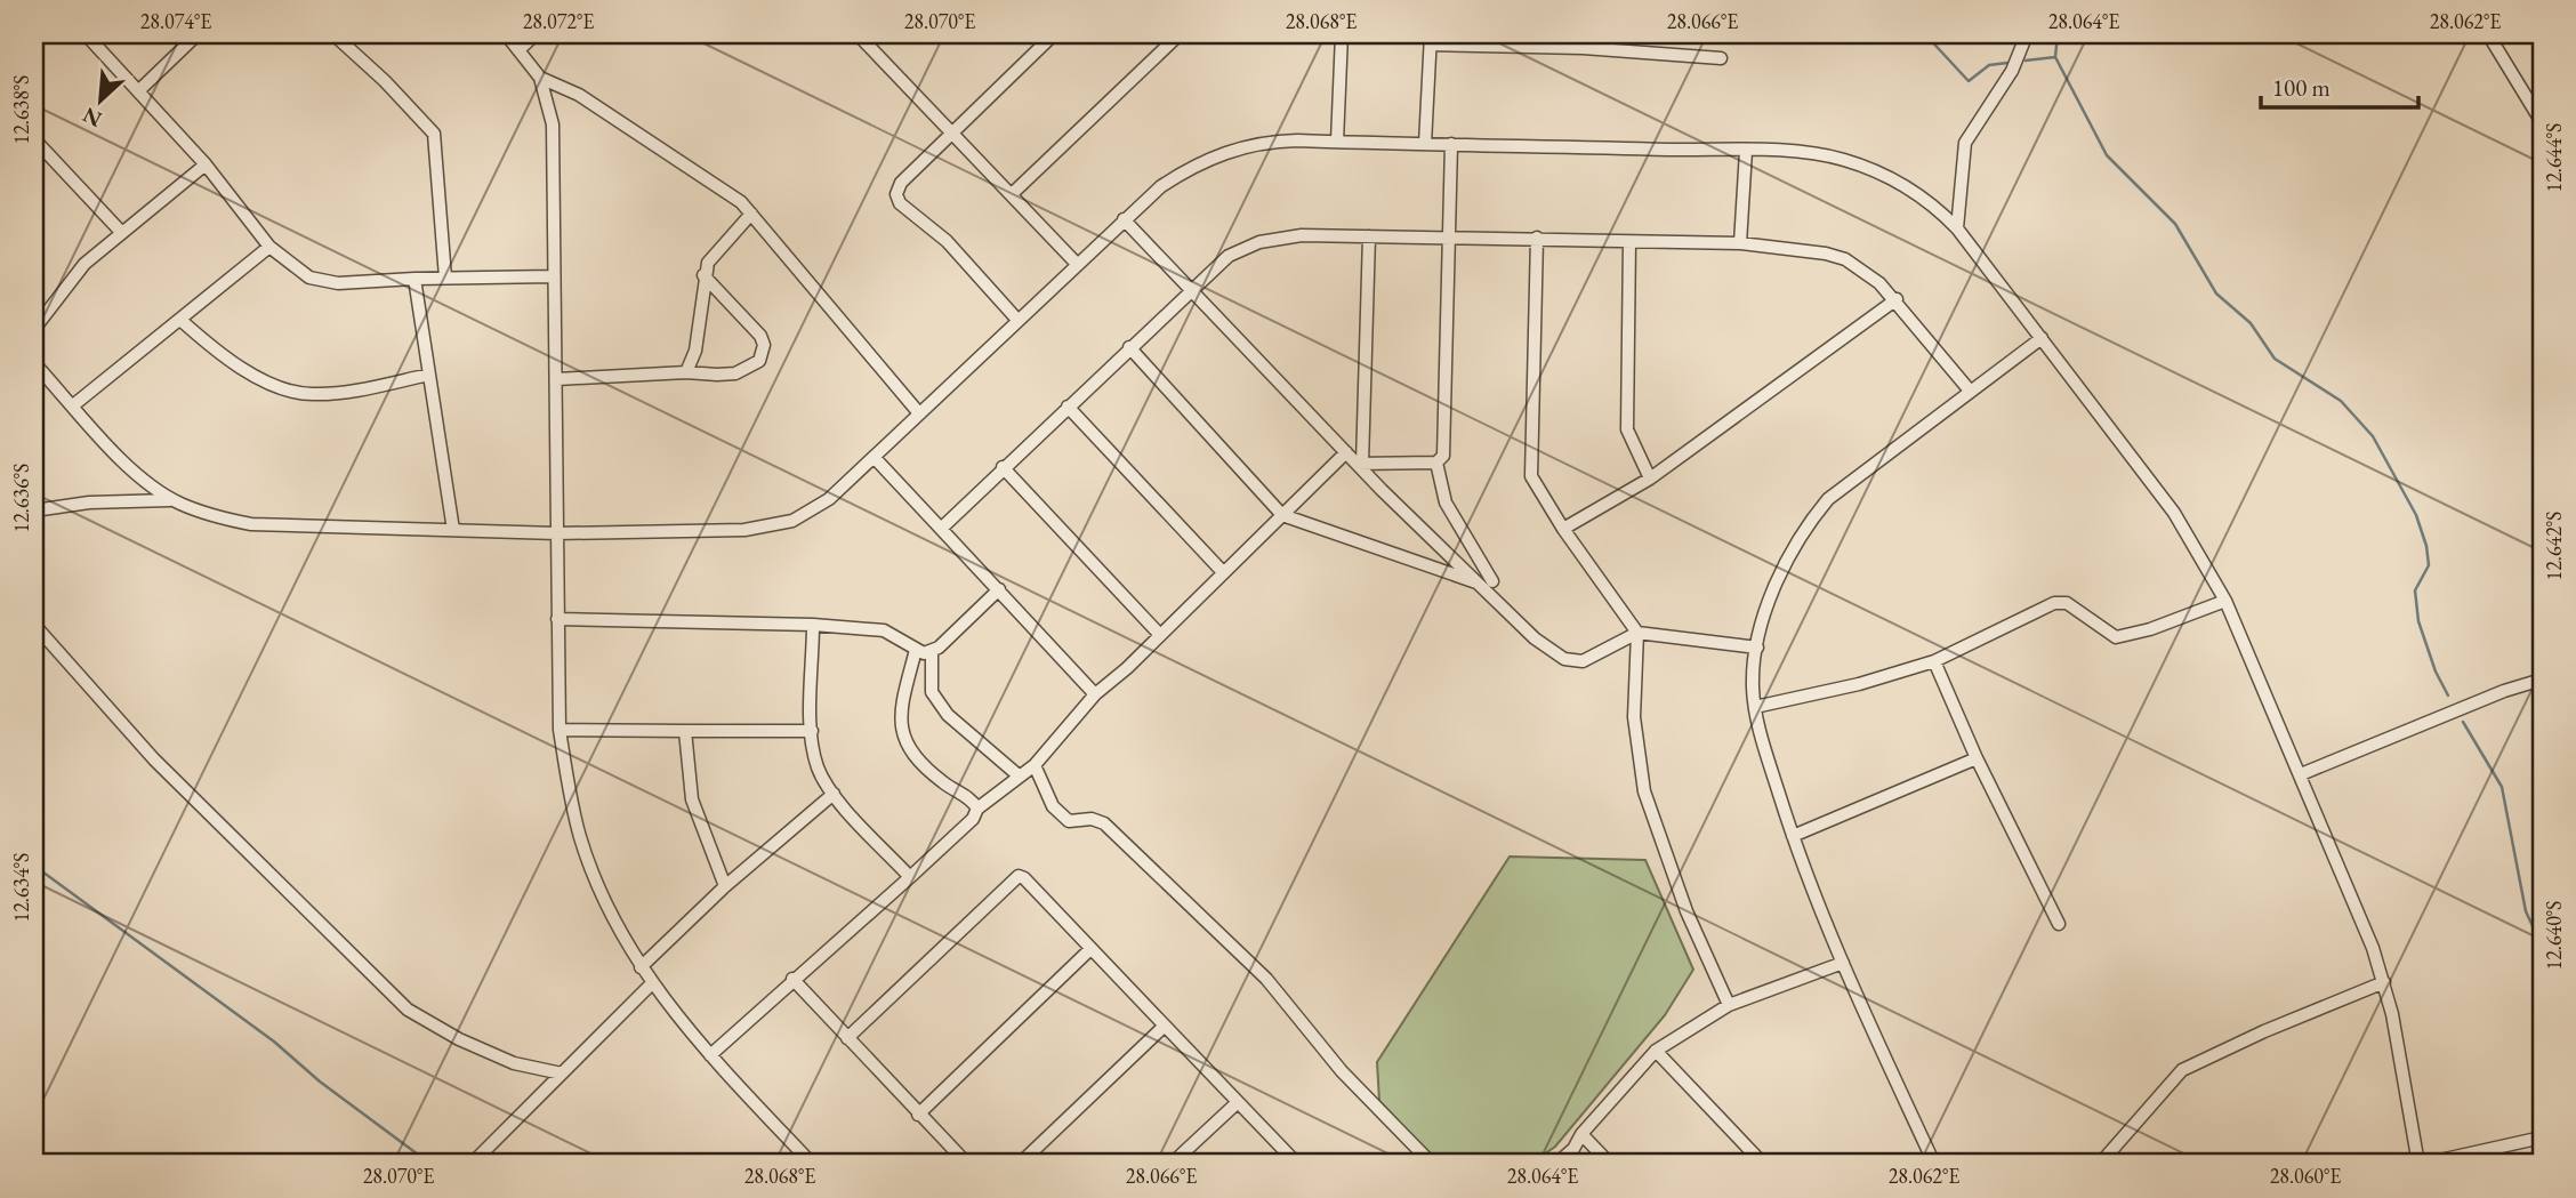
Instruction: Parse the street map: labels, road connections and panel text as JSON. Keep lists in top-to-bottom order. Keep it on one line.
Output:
{"scale_bar":"100 m","north":"bottom left","coordinates":["28.074°E","28.072°E","28.070°E","28.068°E","28.066°E","28.064°E","28.062°E","12.638°S","12.644°S","12.636°S","12.642°S","12.634°S","12.640°S","28.060°E"]}
